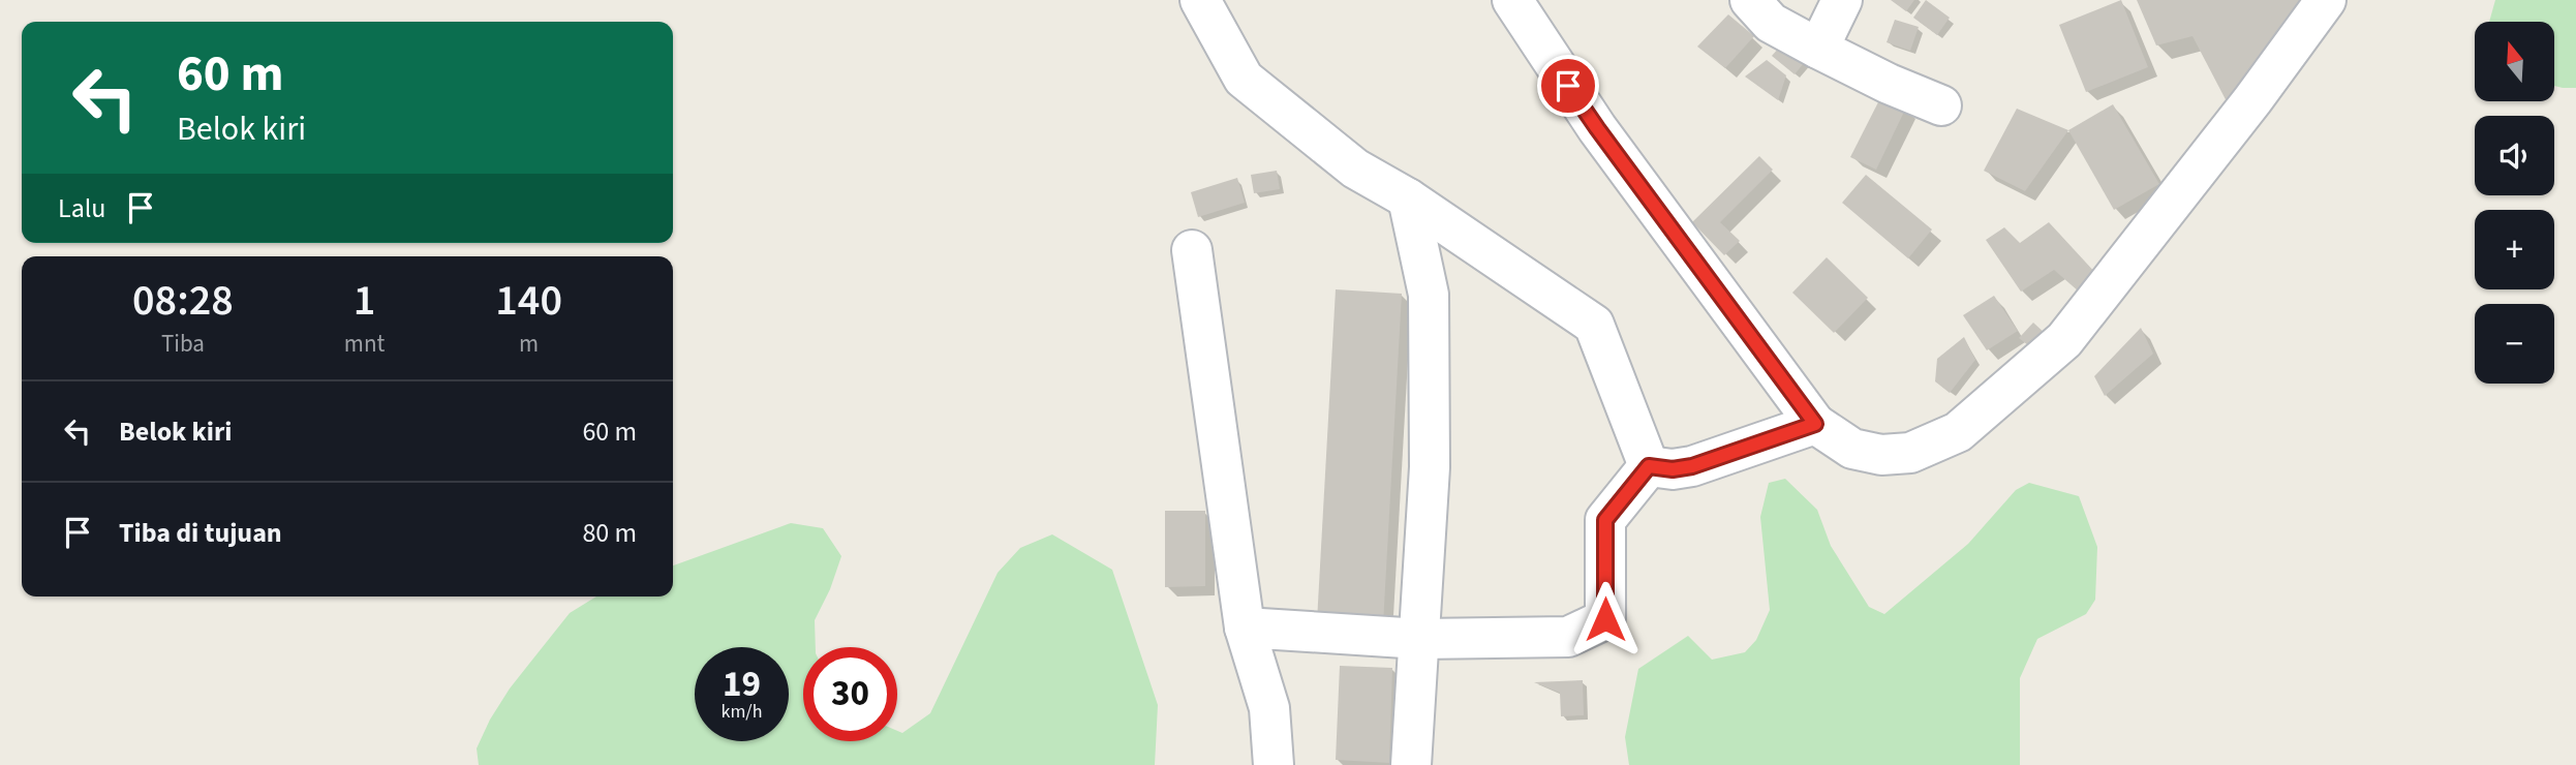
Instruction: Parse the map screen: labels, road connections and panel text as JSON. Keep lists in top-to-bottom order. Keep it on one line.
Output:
{"north":"top","page":{"map_buttons":["+","−"],"turn":["60 m","Belok kiri"],"then":"Lalu","eta":["08:28","Tiba","1","mnt","140","m"],"list":[{"name":"Belok kiri","value":"60 m"},{"name":"Tiba di tujuan","value":"80 m"}],"speed":"19 km/h","limit":"30"}}
